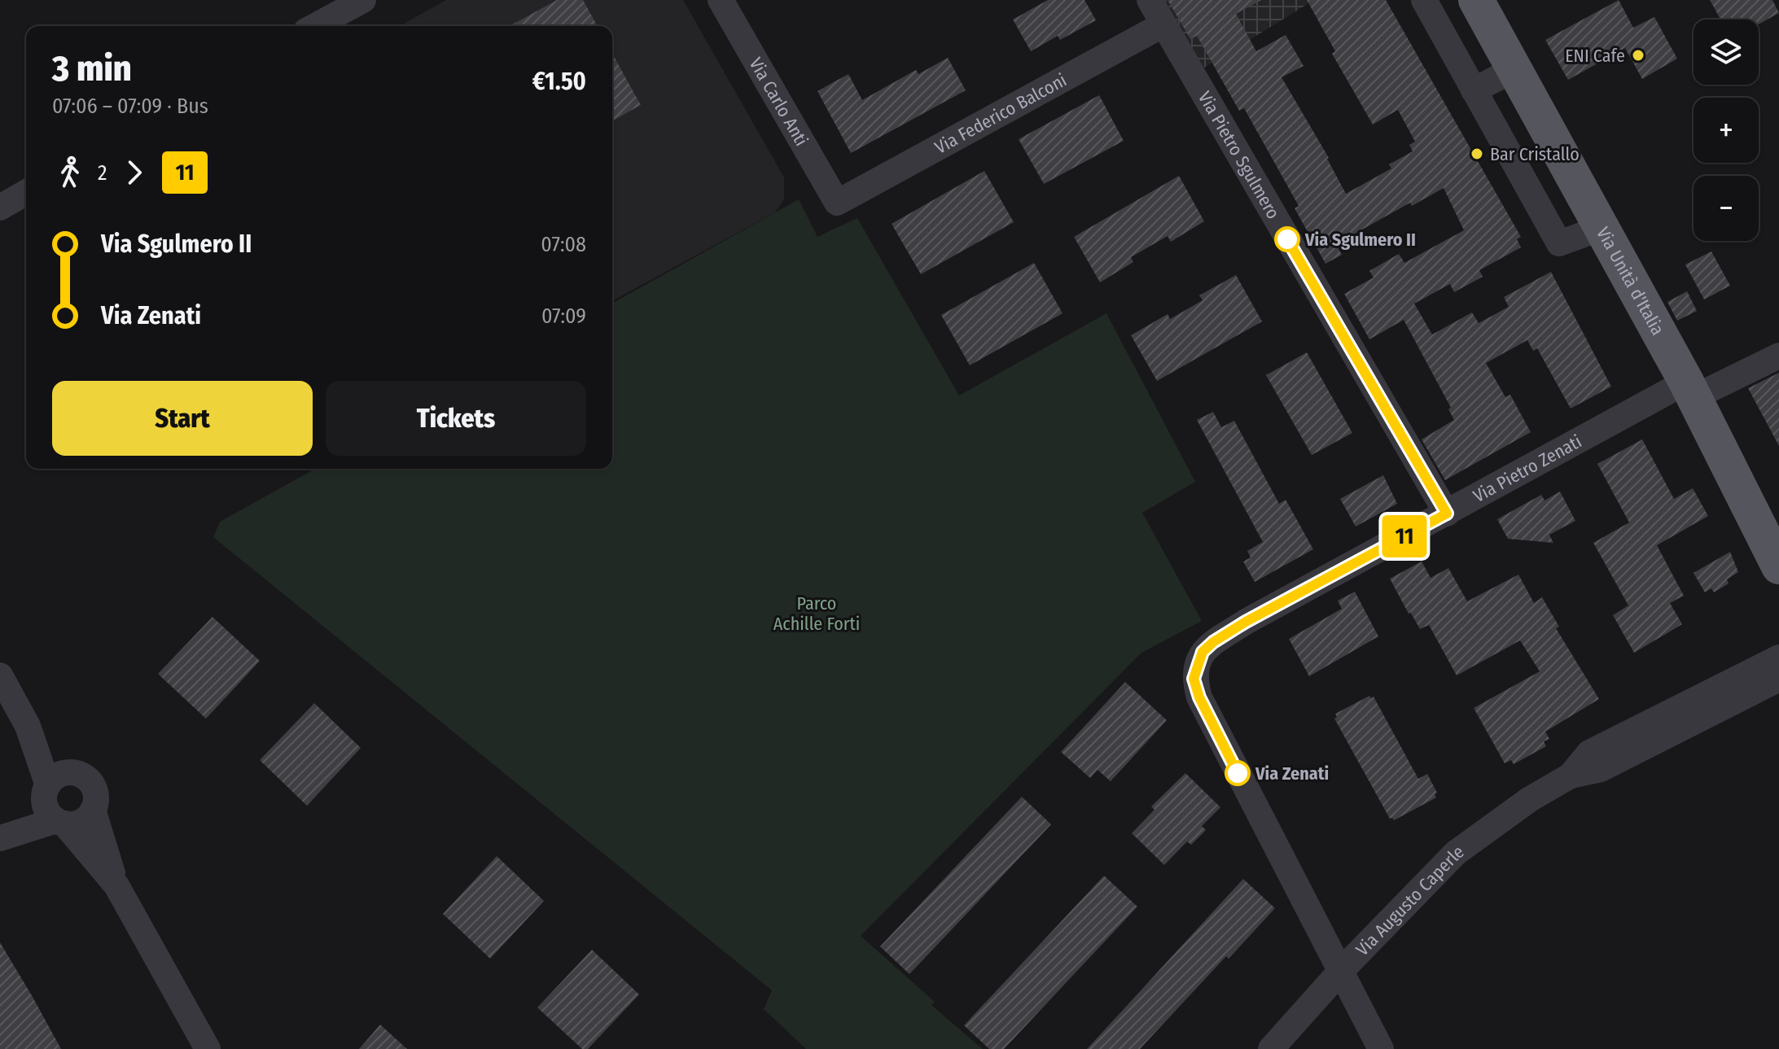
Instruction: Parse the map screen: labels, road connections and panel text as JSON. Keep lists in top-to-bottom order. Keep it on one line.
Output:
{"streets":{"main road":["Via Unità d'Italia"],"street":["Via Carlo Anti","Via Federico Balconi","Via Pietro Sgulmero","Via Pietro Zenati","Via Augusto Caperle"]},"crossings":[["Via Carlo Anti","Via Federico Balconi"],["Via Federico Balconi","Via Pietro Sgulmero"],["Via Pietro Sgulmero","Via Pietro Zenati"],["Via Unità d'Italia","Via Pietro Zenati"],["Via Pietro Zenati","Via Augusto Caperle"]],"parks":["Parco Achille Forti"],"places":["ENI Cafe","Bar Cristallo","Via Sgulmero II","Via Zenati"],"lines":["bus line 11"],"page":{"on_map":"11","map_buttons":["+","−"],"heading":["3 min","07:06 – 07:09 · Bus","€1.50"],"legs":["2","11"],"list":[{"name":"Via Sgulmero II","value":"07:08"},{"name":"Via Zenati","value":"07:09"}],"buttons":["Start","Tickets"]}}
